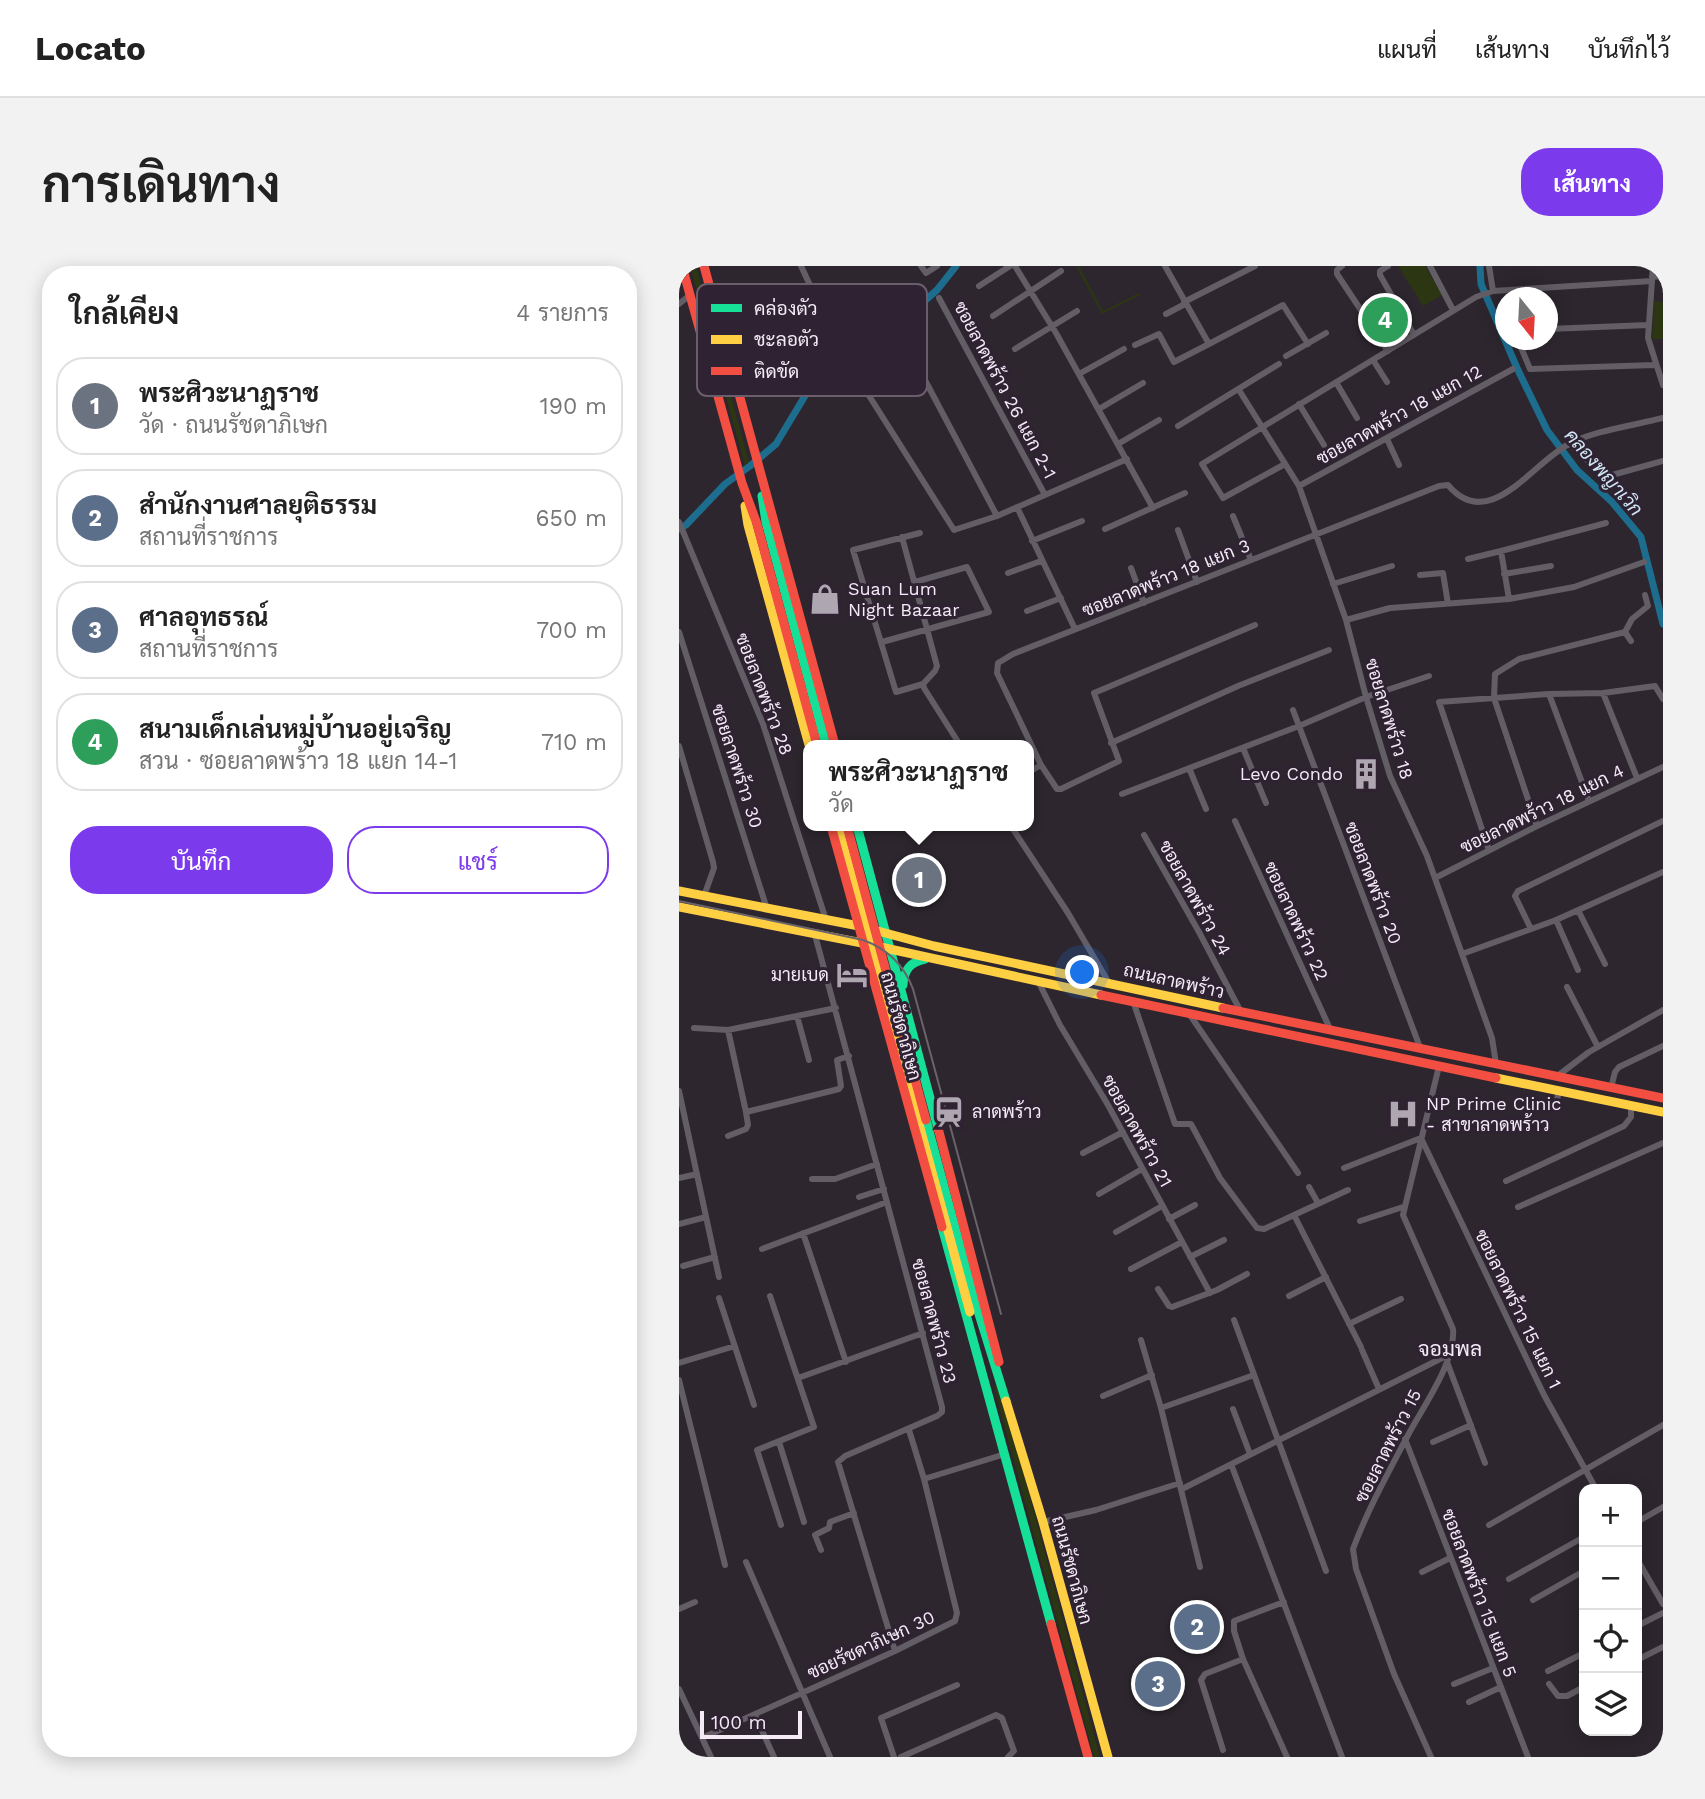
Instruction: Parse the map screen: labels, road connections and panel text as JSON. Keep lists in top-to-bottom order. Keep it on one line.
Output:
{"streets":{"main road":["ถนนลาดพร้าว","ถนนรัชดาภิเษก"],"street":["ซอยลาดพร้าว 26 แยก 2-1","ซอยลาดพร้าว 18 แยก 12","ซอยลาดพร้าว 18 แยก 3","ซอยลาดพร้าว 28","ซอยลาดพร้าว 18","ซอยลาดพร้าว 30","ซอยลาดพร้าว 18 แยก 4","ซอยลาดพร้าว 20","ซอยลาดพร้าว 24","ซอยลาดพร้าว 22","ซอยลาดพร้าว 21","ซอยลาดพร้าว 15 แยก 1","ซอยลาดพร้าว 23","ซอยลาดพร้าว 15","ซอยลาดพร้าว 15 แยก 5","ซอยรัชดาภิเษก 30"]},"crossings":[["ซอยลาดพร้าว 18 แยก 12","ซอยลาดพร้าว 18"],["ซอยลาดพร้าว 18 แยก 3","ซอยลาดพร้าว 18"],["ซอยลาดพร้าว 28","ถนนลาดพร้าว"],["ซอยลาดพร้าว 18","ซอยลาดพร้าว 18 แยก 4"],["ซอยลาดพร้าว 18","ถนนลาดพร้าว"],["ซอยลาดพร้าว 30","ถนนลาดพร้าว"],["ซอยลาดพร้าว 20","ถนนลาดพร้าว"],["ซอยลาดพร้าว 24","ถนนลาดพร้าว"],["ซอยลาดพร้าว 22","ถนนลาดพร้าว"],["ถนนลาดพร้าว","ถนนรัชดาภิเษก"],["ถนนลาดพร้าว","ซอยลาดพร้าว 21"],["ถนนลาดพร้าว","ซอยลาดพร้าว 23"],["ซอยลาดพร้าว 23","ซอยรัชดาภิเษก 30"],["ซอยลาดพร้าว 15","ซอยลาดพร้าว 15 แยก 5"]],"districts":["จอมพล"],"water":["คลองพญาเวิก"],"places":{"shop":["Suan Lum Night Bazaar"],"building":["Levo Condo"],"hotel":["มายเบด"],"station":["ลาดพร้าว"],"hospital":["NP Prime Clinic - สาขาลาดพร้าว"]},"legend":["คล่องตัว","ชะลอตัว","ติดขัด"],"scale_bar":"100 m","north":"bottom","page":{"header":"Locato","nav":["แผนที่","เส้นทาง","บันทึกไว้"],"buttons":["เส้นทาง",["บันทึก","แชร์"]],"title":"การเดินทาง","heading":["ใกล้เคียง","4 รายการ"],"pins":["4","1","2","3"],"list":[{"mark":"1","name":"พระศิวะนาฏราช","note":"วัด · ถนนรัชดาภิเษก","value":"190 m"},{"mark":"2","name":"สำนักงานศาลยุติธรรม","note":"สถานที่ราชการ","value":"650 m"},{"mark":"3","name":"ศาลอุทธรณ์","note":"สถานที่ราชการ","value":"700 m"},{"mark":"4","name":"สนามเด็กเล่นหมู่บ้านอยู่เจริญ","note":"สวน · ซอยลาดพร้าว 18 แยก 14-1","value":"710 m"}],"popup":["พระศิวะนาฏราช","วัด"],"map_buttons":["+","−"],"scale":"100 m"}}
